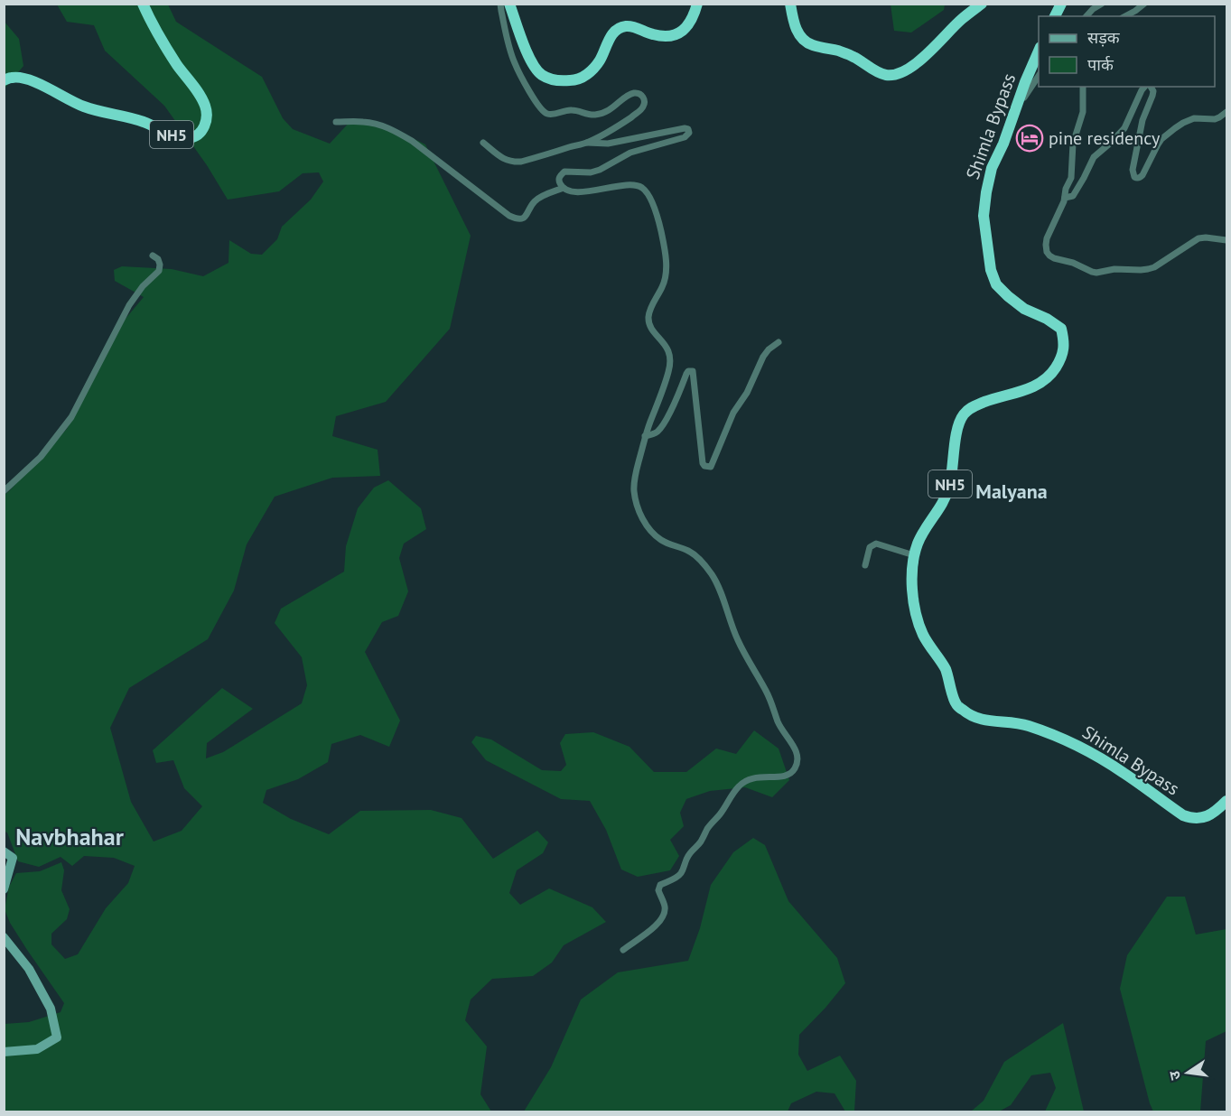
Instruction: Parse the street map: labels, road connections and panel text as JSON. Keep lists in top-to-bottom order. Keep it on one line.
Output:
{"streets":{"highway":["Shimla Bypass","NH5"]},"districts":["Malyana","Navbhahar"],"places":{"hotel":["pine residency"]},"legend":["सड़क","पार्क"],"north":"left"}
